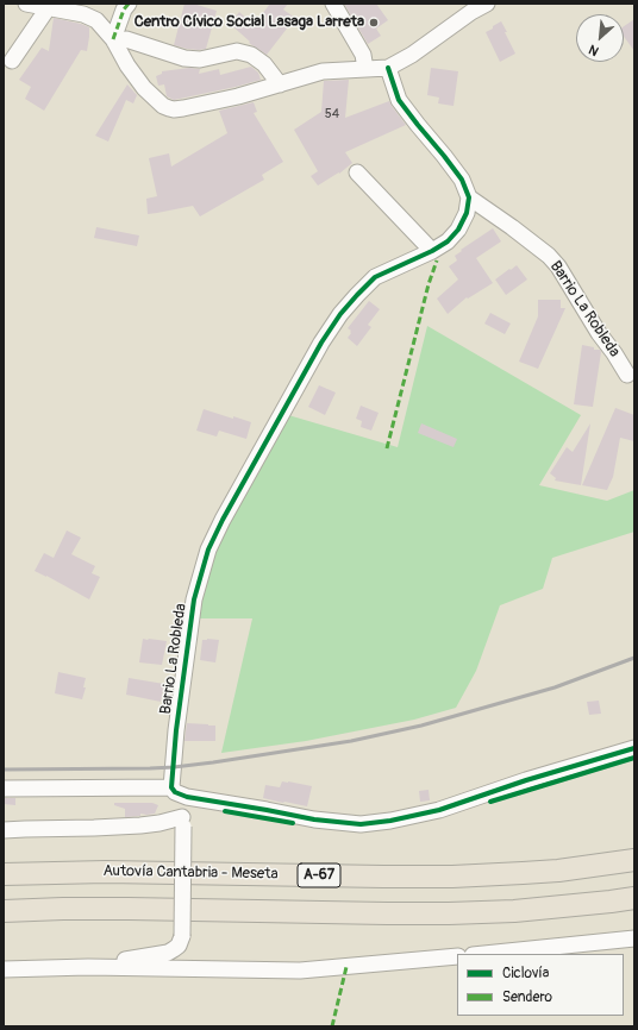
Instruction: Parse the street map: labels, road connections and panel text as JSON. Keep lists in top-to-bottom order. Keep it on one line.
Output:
{"streets":{"highway":["Autovía Cantabria - Meseta","A-67"],"street":["Barrio La Robleda"]},"places":["Centro Cívico Social Lasaga Larreta"],"house_numbers":["54"],"legend":["Ciclovía","Sendero"],"north":"bottom left"}
